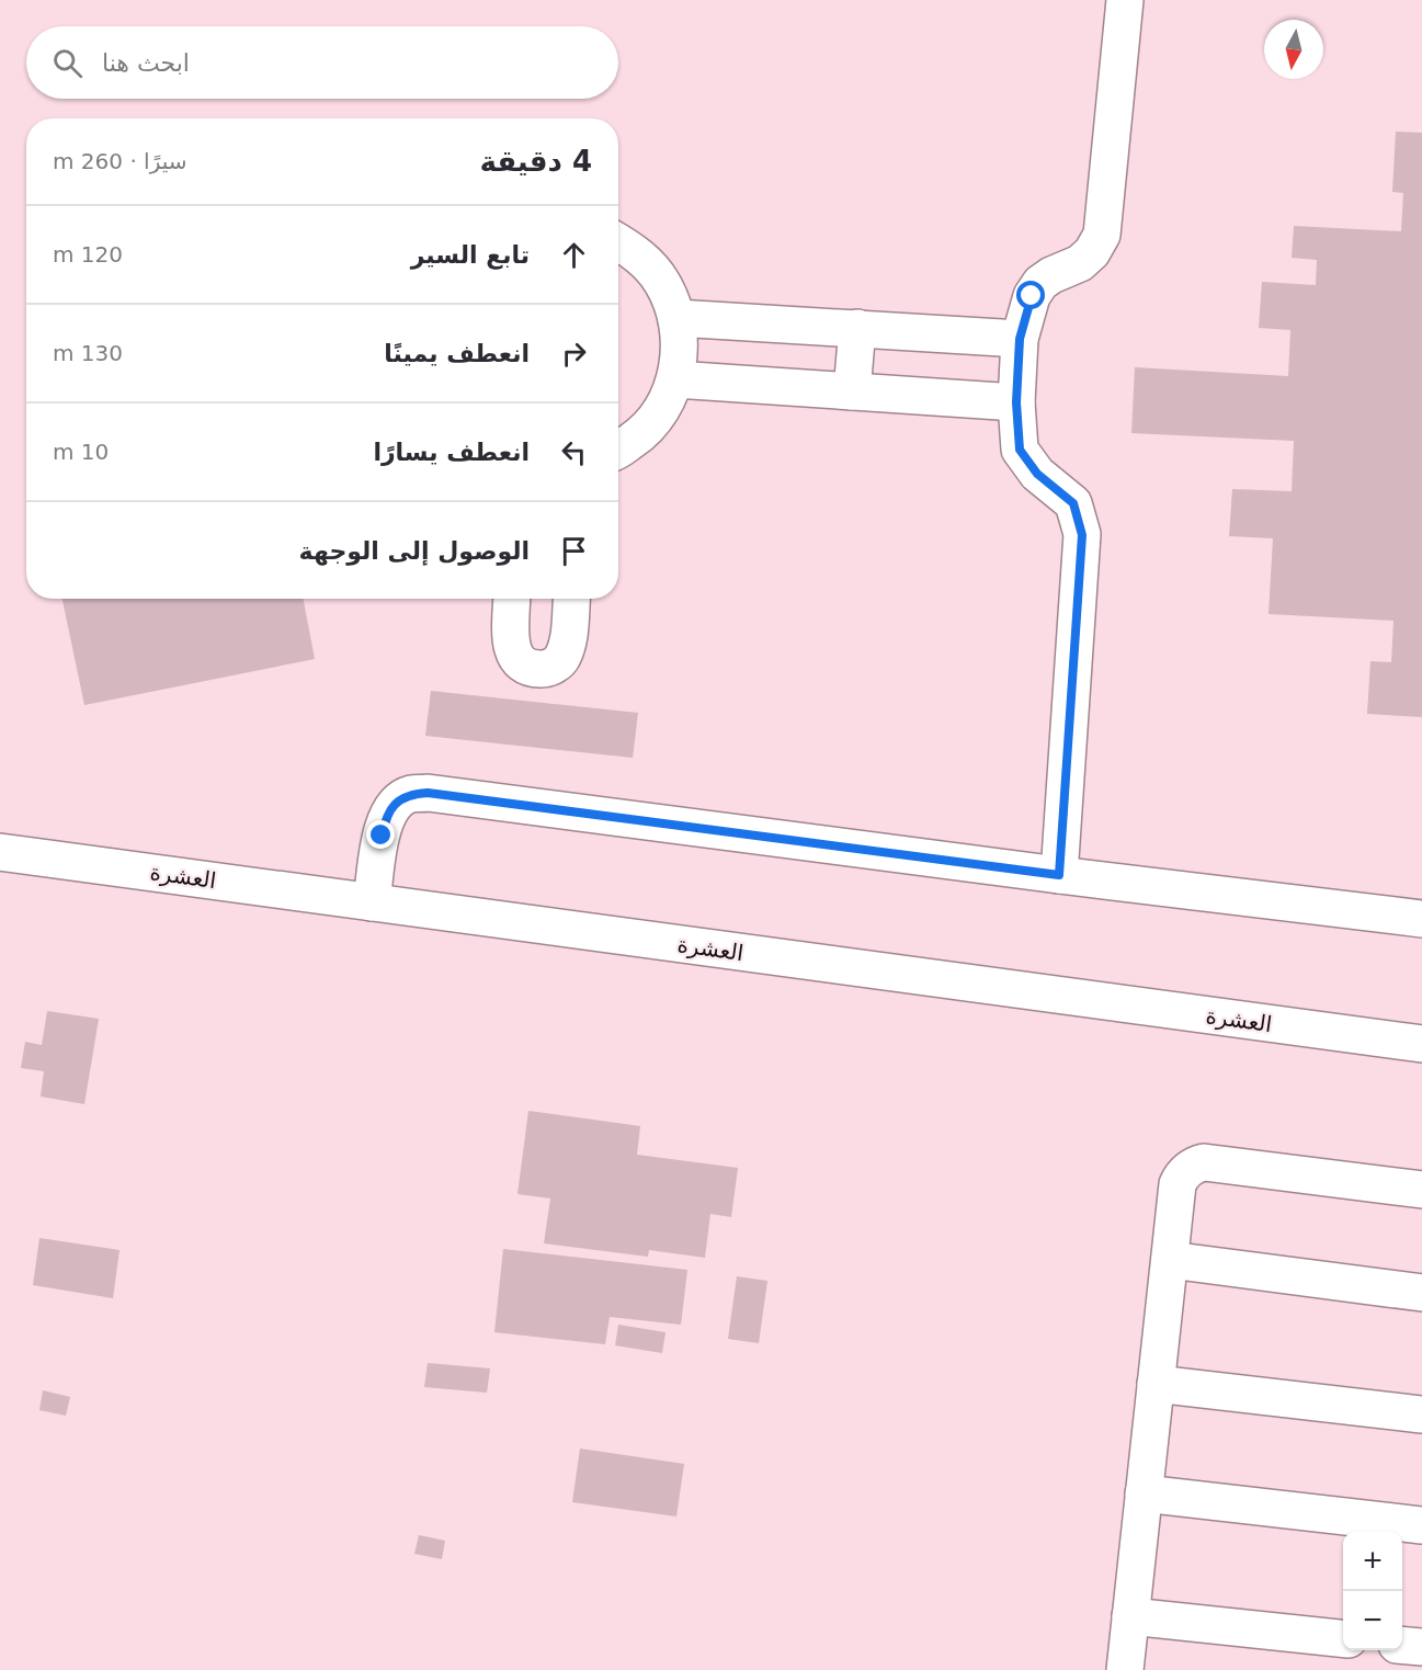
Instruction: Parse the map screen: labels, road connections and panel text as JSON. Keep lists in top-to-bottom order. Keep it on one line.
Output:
{"streets":{"street":["العشرة"]},"north":"bottom","page":{"search":"ابحث هنا","heading":["4 دقيقة","سيرًا · 260 m"],"list":[["تابع السير","120 m"],["انعطف يمينًا","130 m"],["انعطف يسارًا","10 m"],"الوصول إلى الوجهة"],"map_buttons":["+","−"]}}
